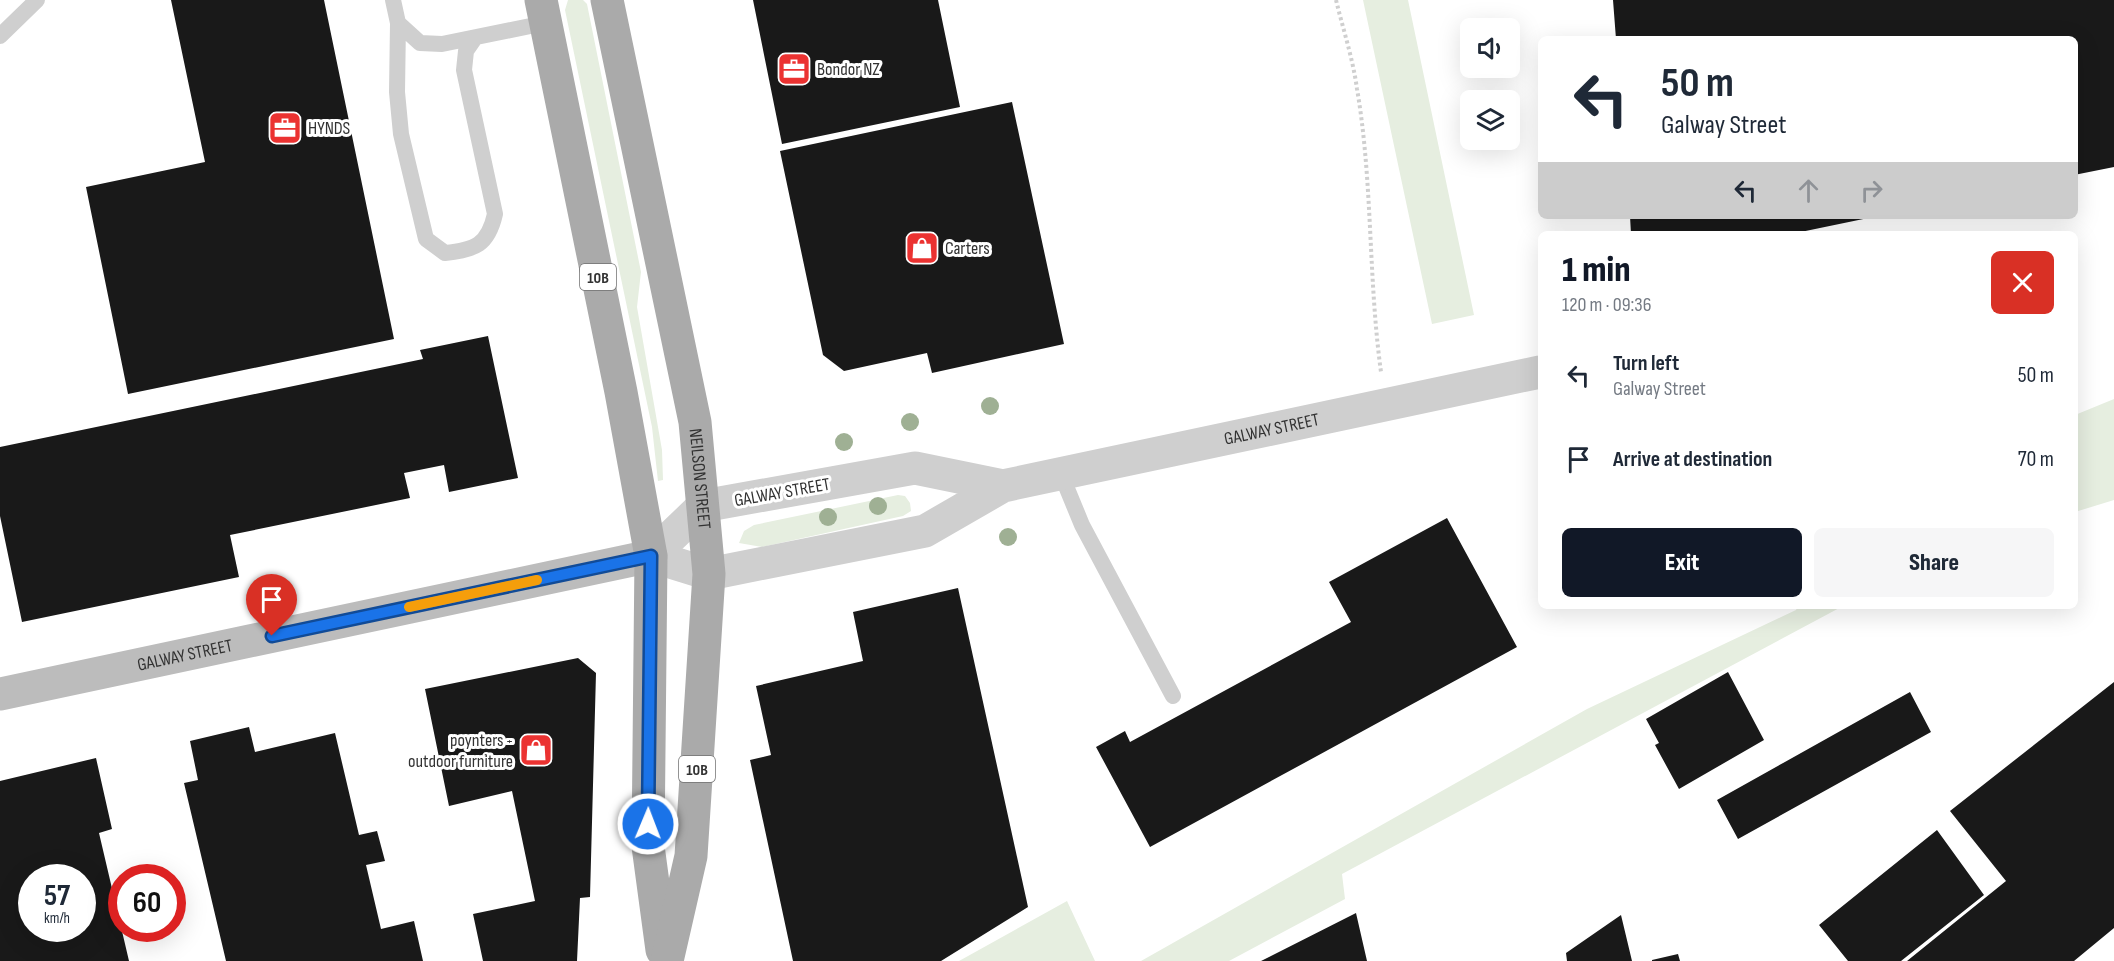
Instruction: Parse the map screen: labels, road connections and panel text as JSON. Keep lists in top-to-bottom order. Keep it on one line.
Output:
{"streets":{"main road":["10B","NEILSON STREET"],"street":["GALWAY STREET"]},"crossings":[["GALWAY STREET","NEILSON STREET"]],"places":{"office":["Bondor NZ","HYNDS"],"shop":["Carters","poynters - outdoor furniture"]},"page":{"turn":["50 m","Galway Street"],"heading":["1 min","120 m · 09:36"],"list":[{"name":"Turn left","note":"Galway Street","value":"50 m"},{"name":"Arrive at destination","value":"70 m"}],"buttons":["Exit","Share"],"speed":"57 km/h","limit":"60"}}
